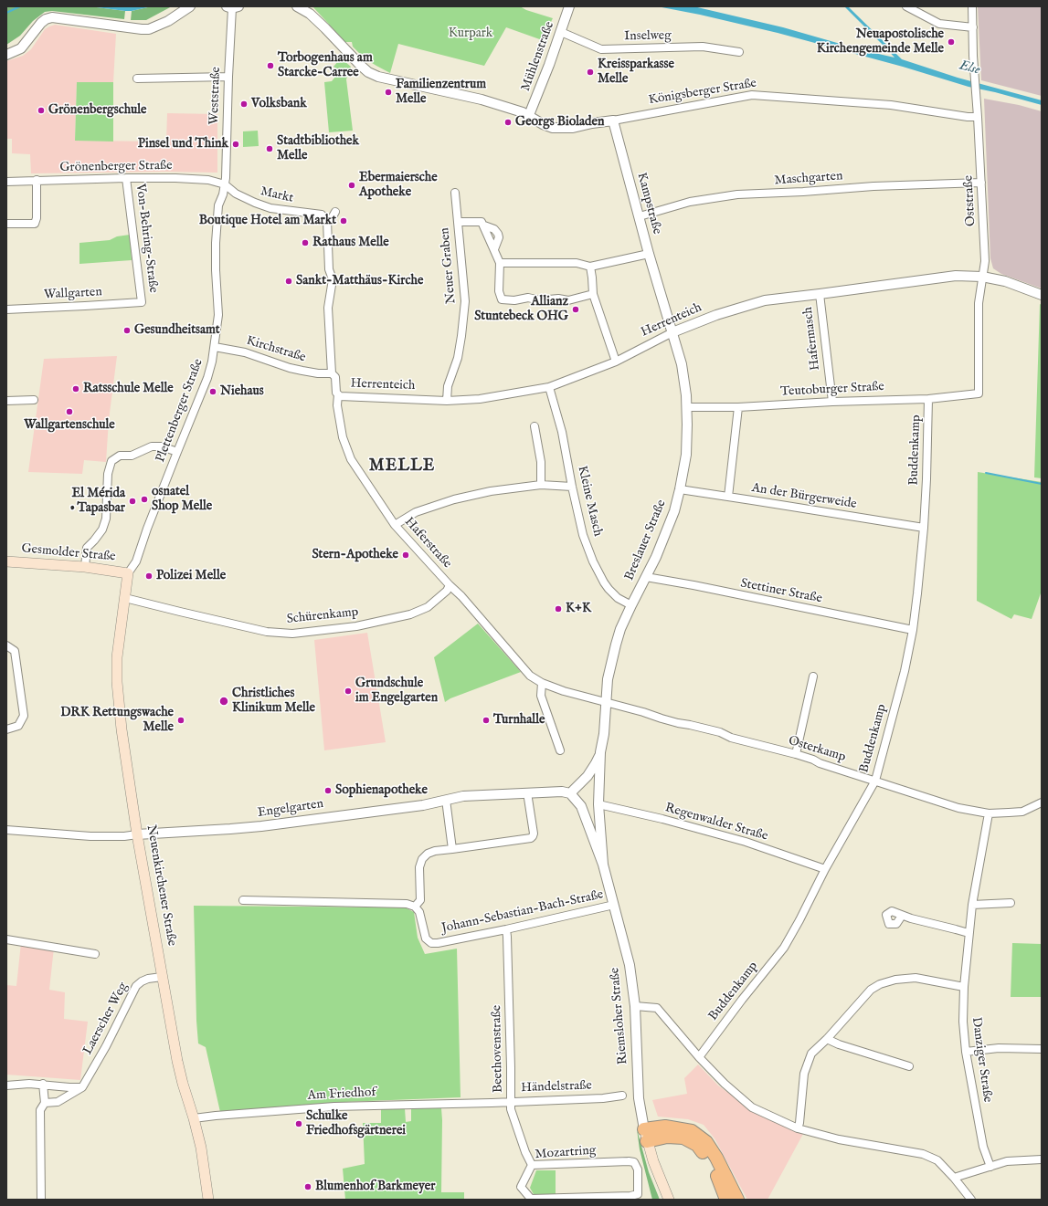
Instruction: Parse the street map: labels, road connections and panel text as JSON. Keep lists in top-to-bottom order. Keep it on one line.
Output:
{"streets":{"main road":["Gesmolder Straße","Neuenkirchener Straße","Riemsloher Straße"],"street":["Inselweg","Mühlenstraße","Königsberger Straße","Weststraße","Grönenberger Straße","Maschgarten","Markt","Oststraße","Kampstraße","Von-Behring-Straße","Neuer Graben","Wallgarten","Herrenteich","Hafermasch","Kirchstraße","Teutoburger Straße","Plettenberger Straße","Buddenkamp","An der Bürgerweide","Kleine Masch","Breslauer Straße","Haferstraße","Stettiner Straße","Schürenkamp","Osterkamp","Engelgarten","Regenwalder Straße","Johann-Sebastian-Bach-Straße","Laerscher Weg","Beethovenstraße","Danziger Straße","Händelstraße","Am Friedhof","Mozartring"]},"crossings":[["Inselweg","Mühlenstraße"],["Mühlenstraße","Königsberger Straße"],["Königsberger Straße","Oststraße"],["Königsberger Straße","Kampstraße"],["Weststraße","Grönenberger Straße"],["Weststraße","Markt"],["Weststraße","Plettenberger Straße"],["Grönenberger Straße","Markt"],["Grönenberger Straße","Von-Behring-Straße"],["Grönenberger Straße","Plettenberger Straße"],["Maschgarten","Oststraße"],["Maschgarten","Kampstraße"],["Markt","Plettenberger Straße"],["Oststraße","Herrenteich"],["Oststraße","Teutoburger Straße"],["Kampstraße","Breslauer Straße"],["Von-Behring-Straße","Wallgarten"],["Neuer Graben","Herrenteich"],["Herrenteich","Hafermasch"],["Herrenteich","Kirchstraße"],["Herrenteich","Kleine Masch"],["Herrenteich","Breslauer Straße"],["Herrenteich","Haferstraße"],["Hafermasch","Teutoburger Straße"],["Kirchstraße","Plettenberger Straße"],["Teutoburger Straße","Buddenkamp"],["Teutoburger Straße","Breslauer Straße"],["Plettenberger Straße","Gesmolder Straße"],["Plettenberger Straße","Neuenkirchener Straße"],["Buddenkamp","An der Bürgerweide"],["Buddenkamp","Stettiner Straße"],["Buddenkamp","Osterkamp"],["Buddenkamp","Regenwalder Straße"],["An der Bürgerweide","Breslauer Straße"],["Kleine Masch","Breslauer Straße"],["Breslauer Straße","Haferstraße"],["Breslauer Straße","Stettiner Straße"],["Breslauer Straße","Osterkamp"],["Breslauer Straße","Engelgarten"],["Breslauer Straße","Regenwalder Straße"],["Breslauer Straße","Riemsloher Straße"],["Haferstraße","Schürenkamp"],["Haferstraße","Osterkamp"],["Gesmolder Straße","Neuenkirchener Straße"],["Schürenkamp","Neuenkirchener Straße"],["Osterkamp","Danziger Straße"],["Engelgarten","Neuenkirchener Straße"],["Engelgarten","Riemsloher Straße"],["Neuenkirchener Straße","Laerscher Weg"],["Neuenkirchener Straße","Am Friedhof"],["Johann-Sebastian-Bach-Straße","Riemsloher Straße"],["Johann-Sebastian-Bach-Straße","Beethovenstraße"],["Beethovenstraße","Händelstraße"],["Beethovenstraße","Mozartring"],["Händelstraße","Am Friedhof"]],"districts":["MELLE"],"water":["Else"],"parks":["Kurpark"],"places":["Neuapostolische Kirchengemeinde Melle","Torbogenhaus am Starcke-Carree","Kreissparkasse Melle","Familienzentrum Melle","Volksbank","Grönenbergschule","Georgs Bioladen","Pinsel und Think","Stadtbibliothek Melle","Ebermaiersche Apotheke","Boutique Hotel am Markt","Rathaus Melle","Sankt-Matthäus-Kirche","Allianz Stuntebeck OHG","Gesundheitsamt","Ratsschule Melle","Niehaus","Wallgartenschule","osnatel Shop Melle","El Mérida • Tapasbar","Stern-Apotheke","Polizei Melle","K+K","Grundschule im Engelgarten","Christliches Klinikum Melle","DRK Rettungswache Melle","Turnhalle","Sophienapotheke","Schulke Friedhofsgärtnerei","Blumenhof Barkmeyer"]}
